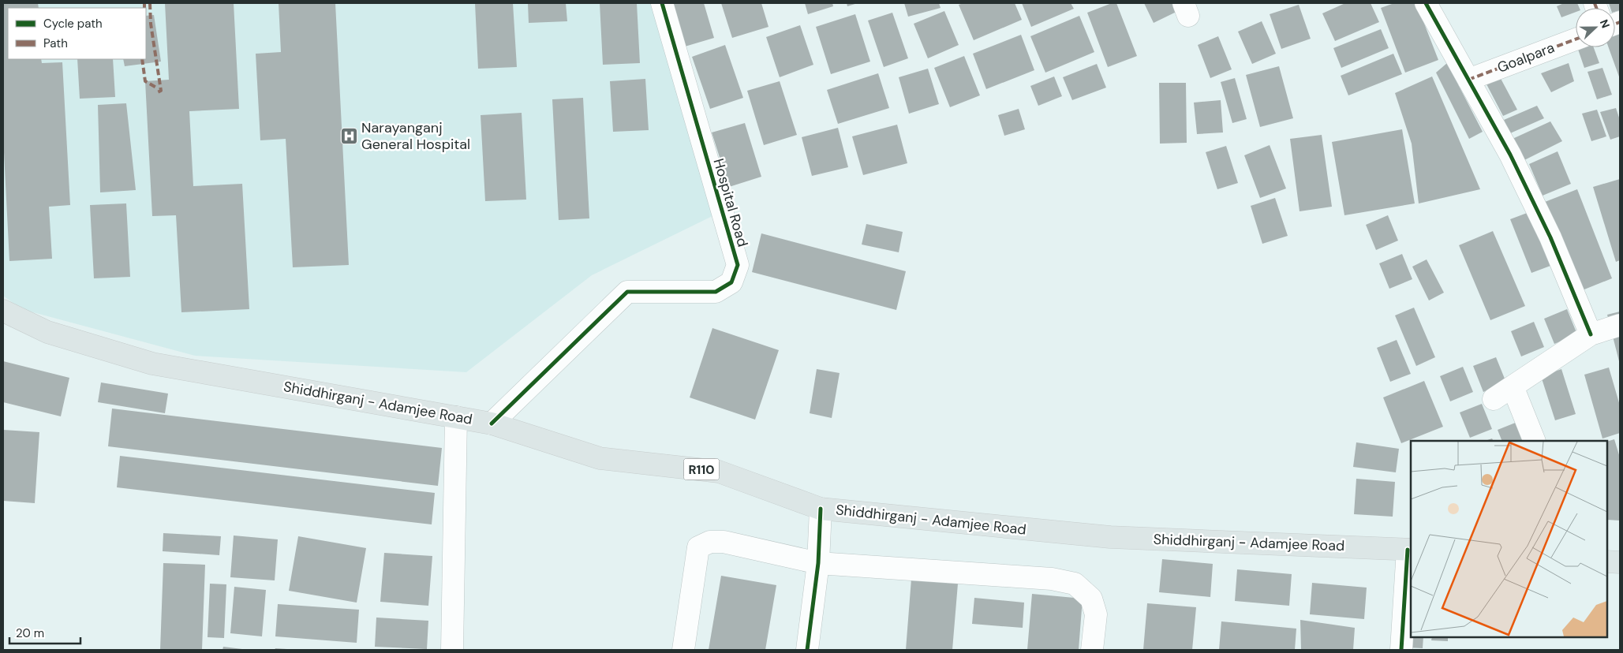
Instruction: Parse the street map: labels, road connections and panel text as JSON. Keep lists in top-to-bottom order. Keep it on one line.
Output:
{"streets":{"main road":["Shiddhirganj - Adamjee Road","R110"],"street":["Goalpara","Hospital Road"]},"crossings":[["Hospital Road","Shiddhirganj - Adamjee Road"]],"places":{"hospital":["Narayanganj General Hospital"]},"legend":["Cycle path","Path"],"scale_bar":"20 m","north":"right"}
